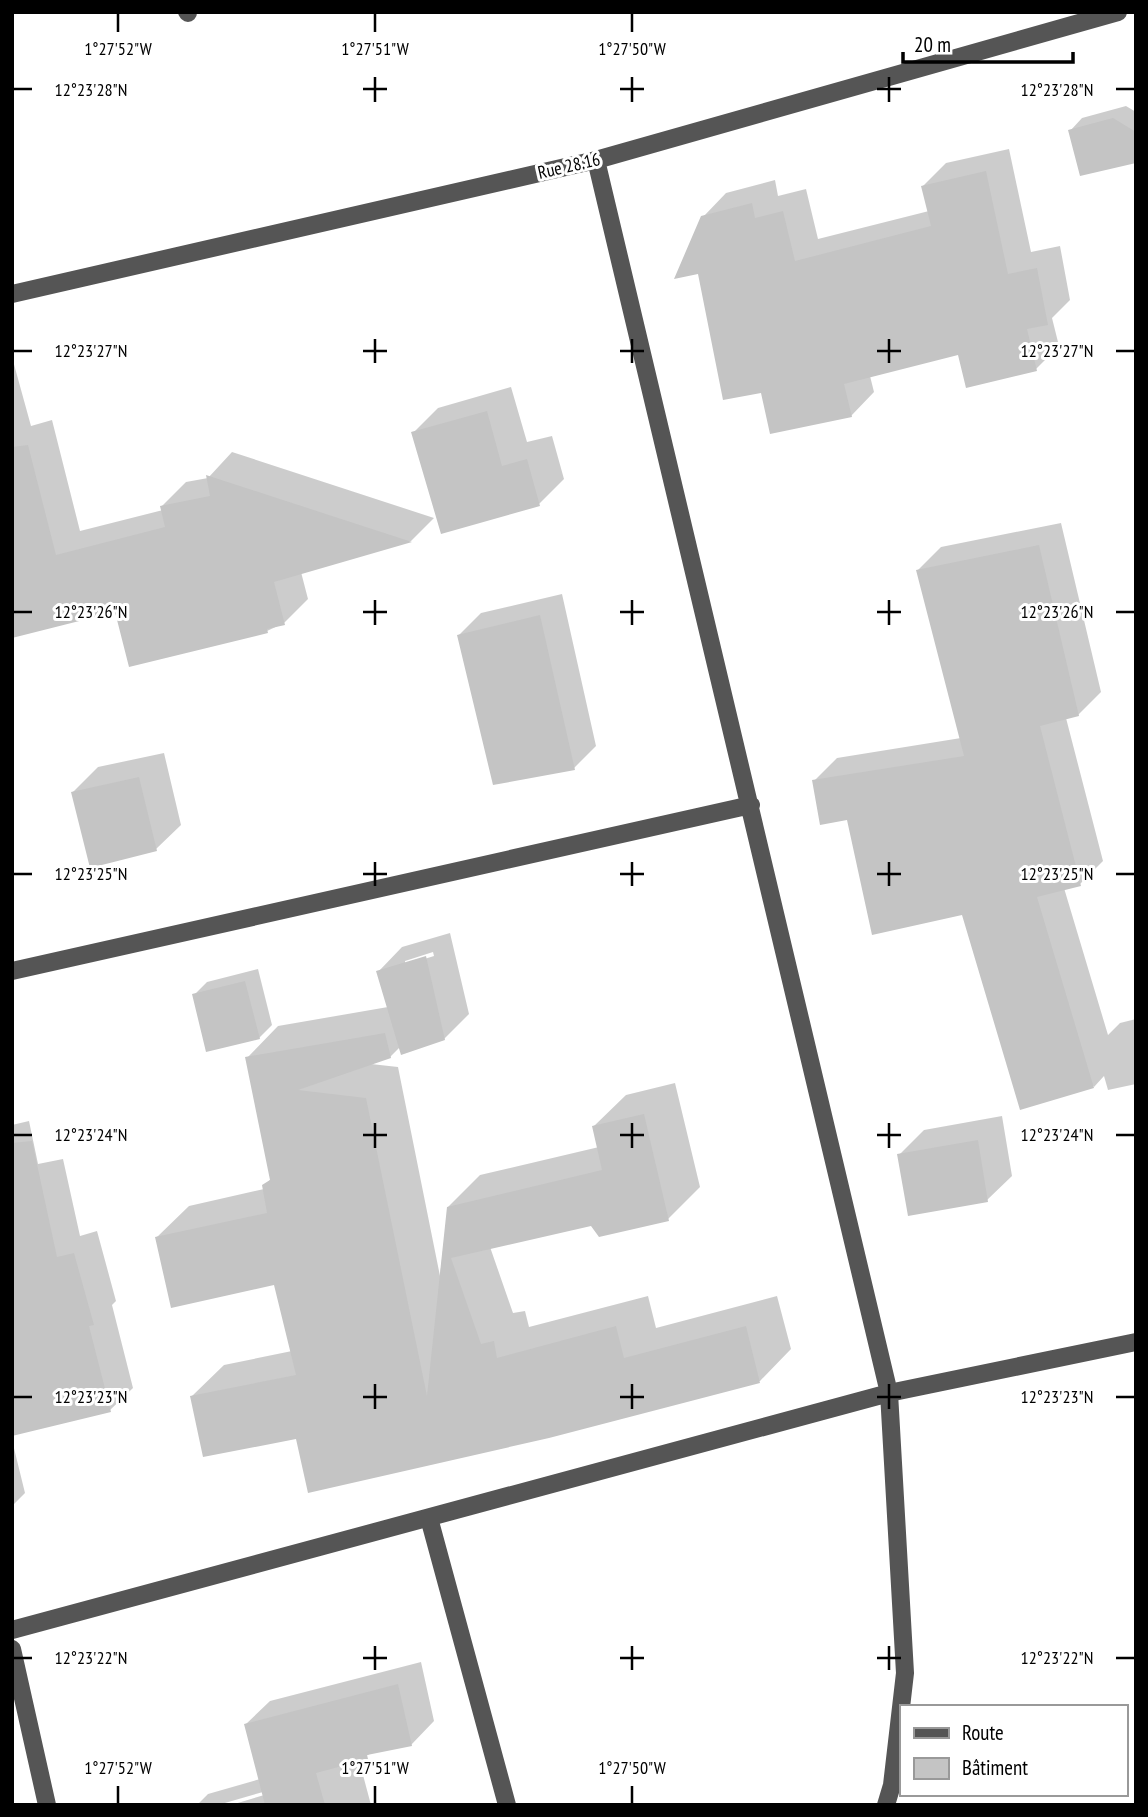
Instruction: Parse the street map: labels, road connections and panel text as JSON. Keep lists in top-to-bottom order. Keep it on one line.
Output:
{"streets":{"street":["Rue 28.16"]},"legend":["Route","Bâtiment"],"scale_bar":"20 m","coordinates":["1°27'52\"W","1°27'51\"W","1°27'50\"W","12°23'28\"N","12°23'27\"N","12°23'26\"N","12°23'25\"N","12°23'24\"N","12°23'23\"N","12°23'22\"N"]}
